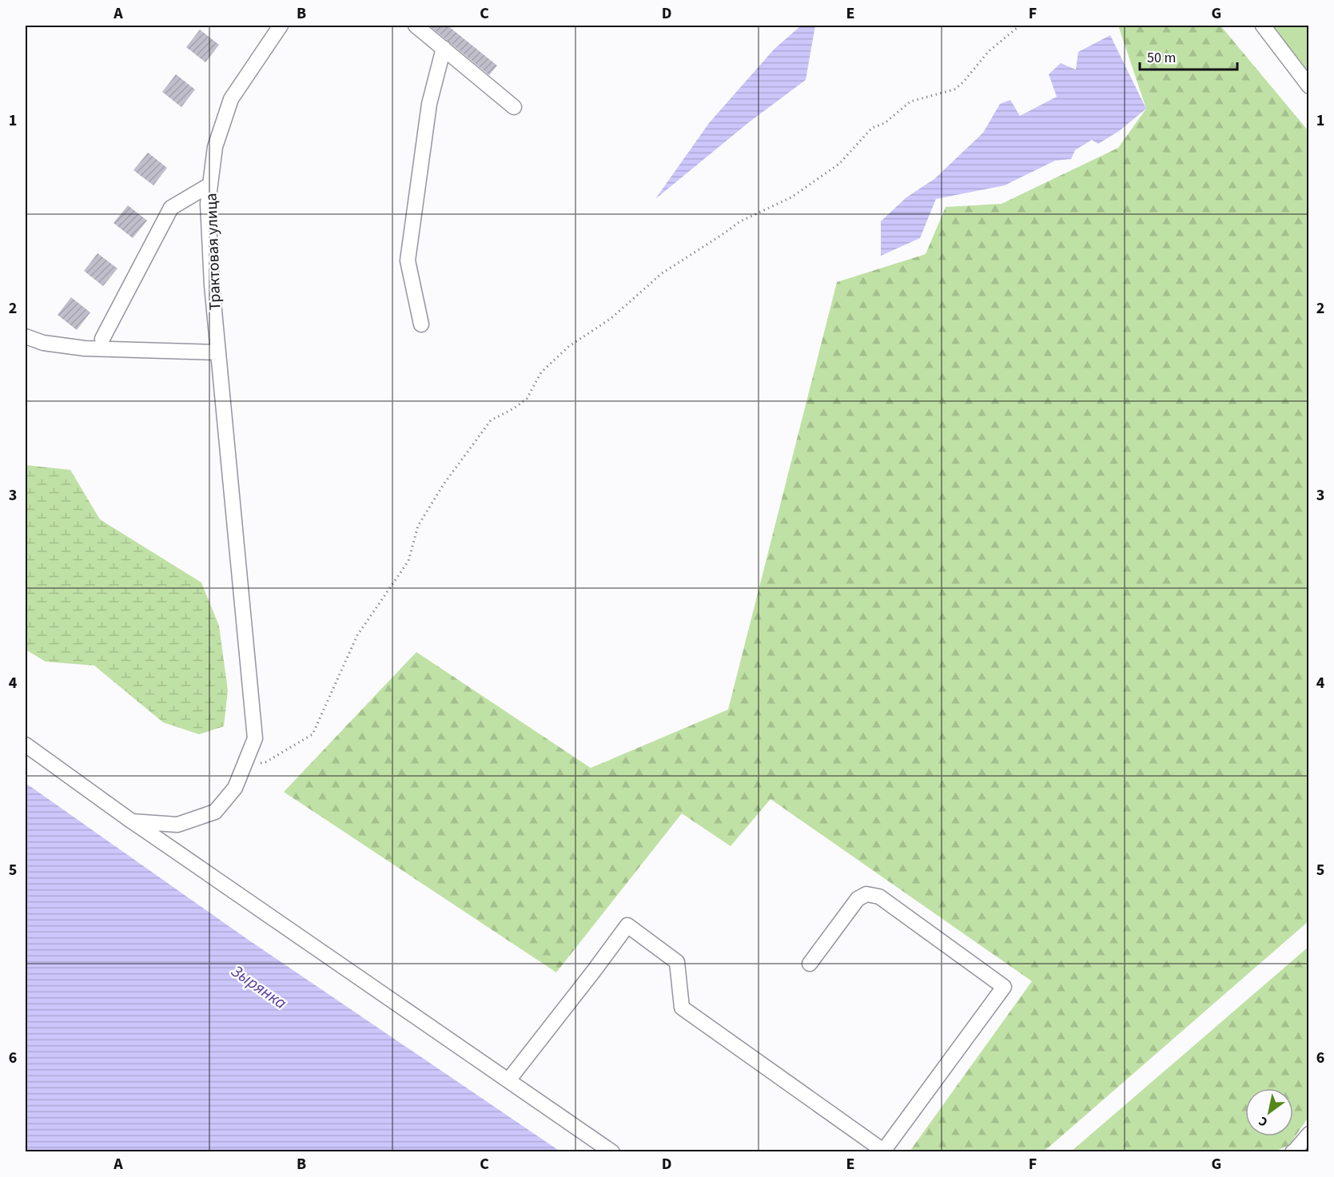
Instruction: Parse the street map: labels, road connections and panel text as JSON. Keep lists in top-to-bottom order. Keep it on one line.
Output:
{"streets":{"street":["Трактовая улица"]},"water":["Зырянка"],"scale_bar":"50 m","north":"bottom left","grid":{"columns":["A","B","C","D","E","F","G"],"rows":["1","2","3","4","5","6"]}}
